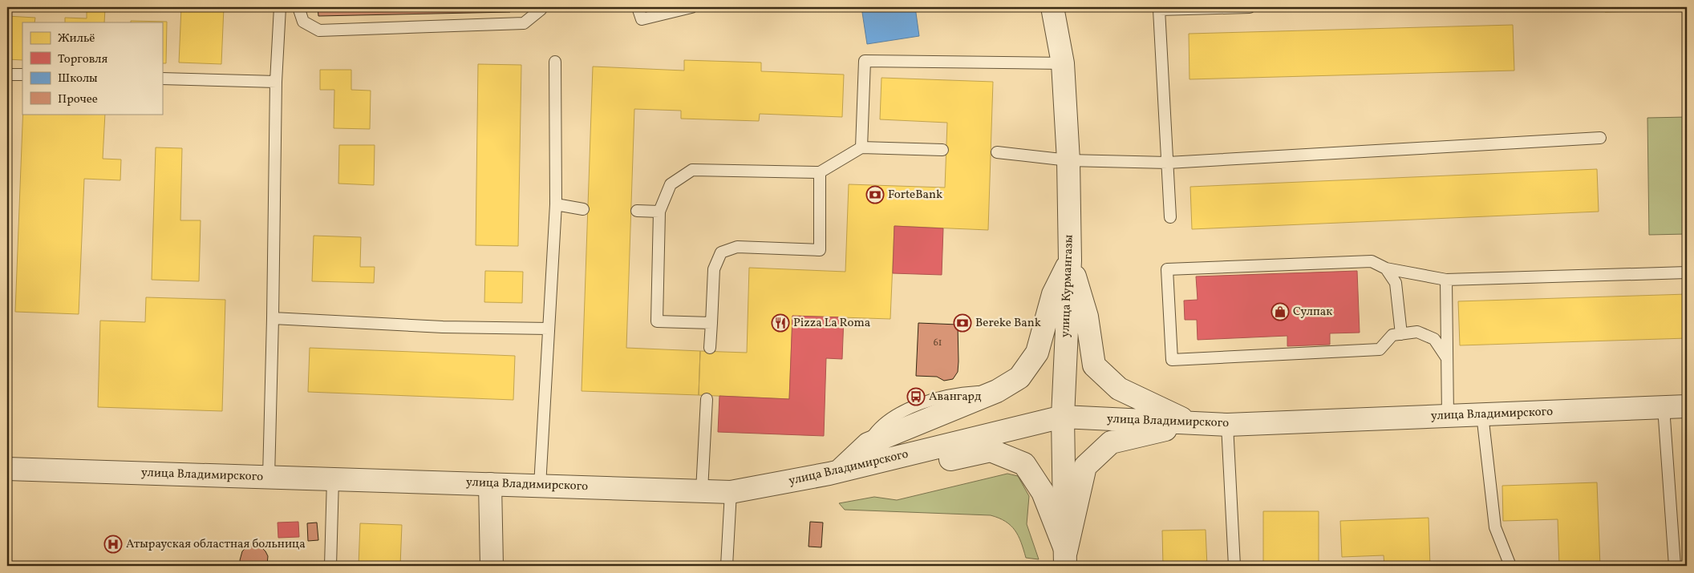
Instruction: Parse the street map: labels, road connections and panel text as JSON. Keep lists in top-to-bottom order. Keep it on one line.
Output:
{"streets":{"street":["улица Курмангазы","улица Владимирского"]},"crossings":[["улица Курмангазы","улица Владимирского"]],"places":{"bank":["ForteBank","Bereke Bank"],"shop":["Сулпак"],"restaurant":["Pizza La Roma"],"bus stop":["Авангард"],"hospital":["Атырауская областная больница"]},"house_numbers":["61"],"legend":["Жильё","Торговля","Школы","Прочее"]}
